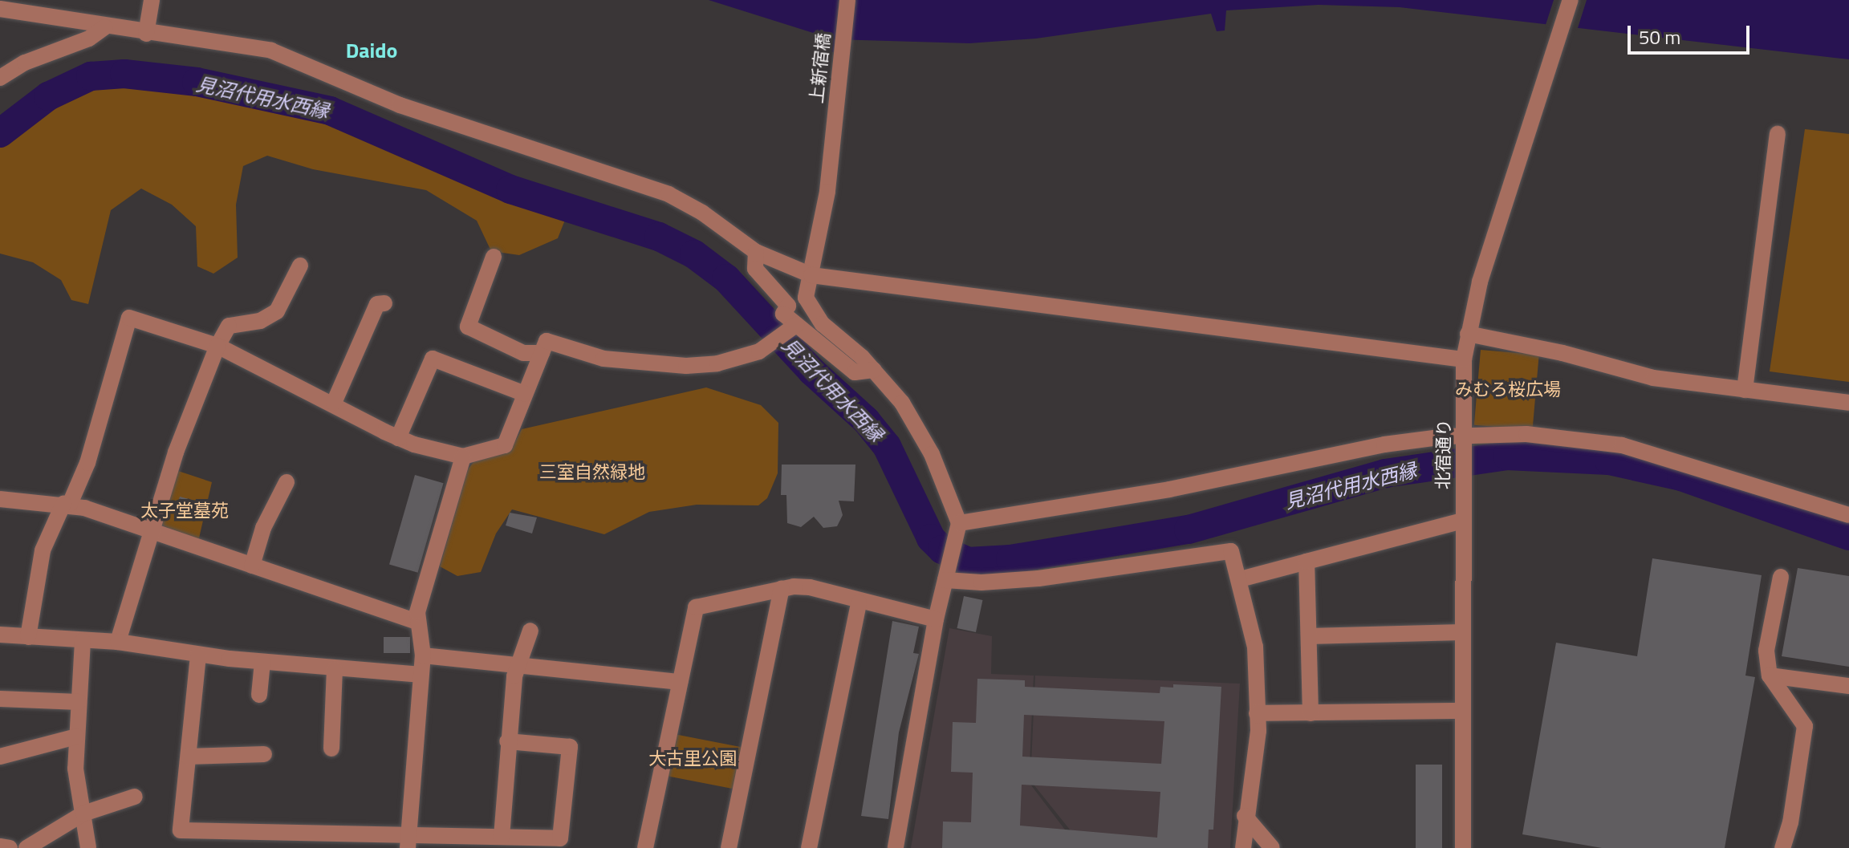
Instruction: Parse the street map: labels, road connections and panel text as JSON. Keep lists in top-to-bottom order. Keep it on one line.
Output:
{"streets":{"street":["上新宿橋","北宿通り"]},"districts":["Daido"],"water":["見沼代用水西縁"],"parks":["みむろ桜広場","三室自然緑地","太子堂墓苑","大古里公園"],"scale_bar":"50 m"}
